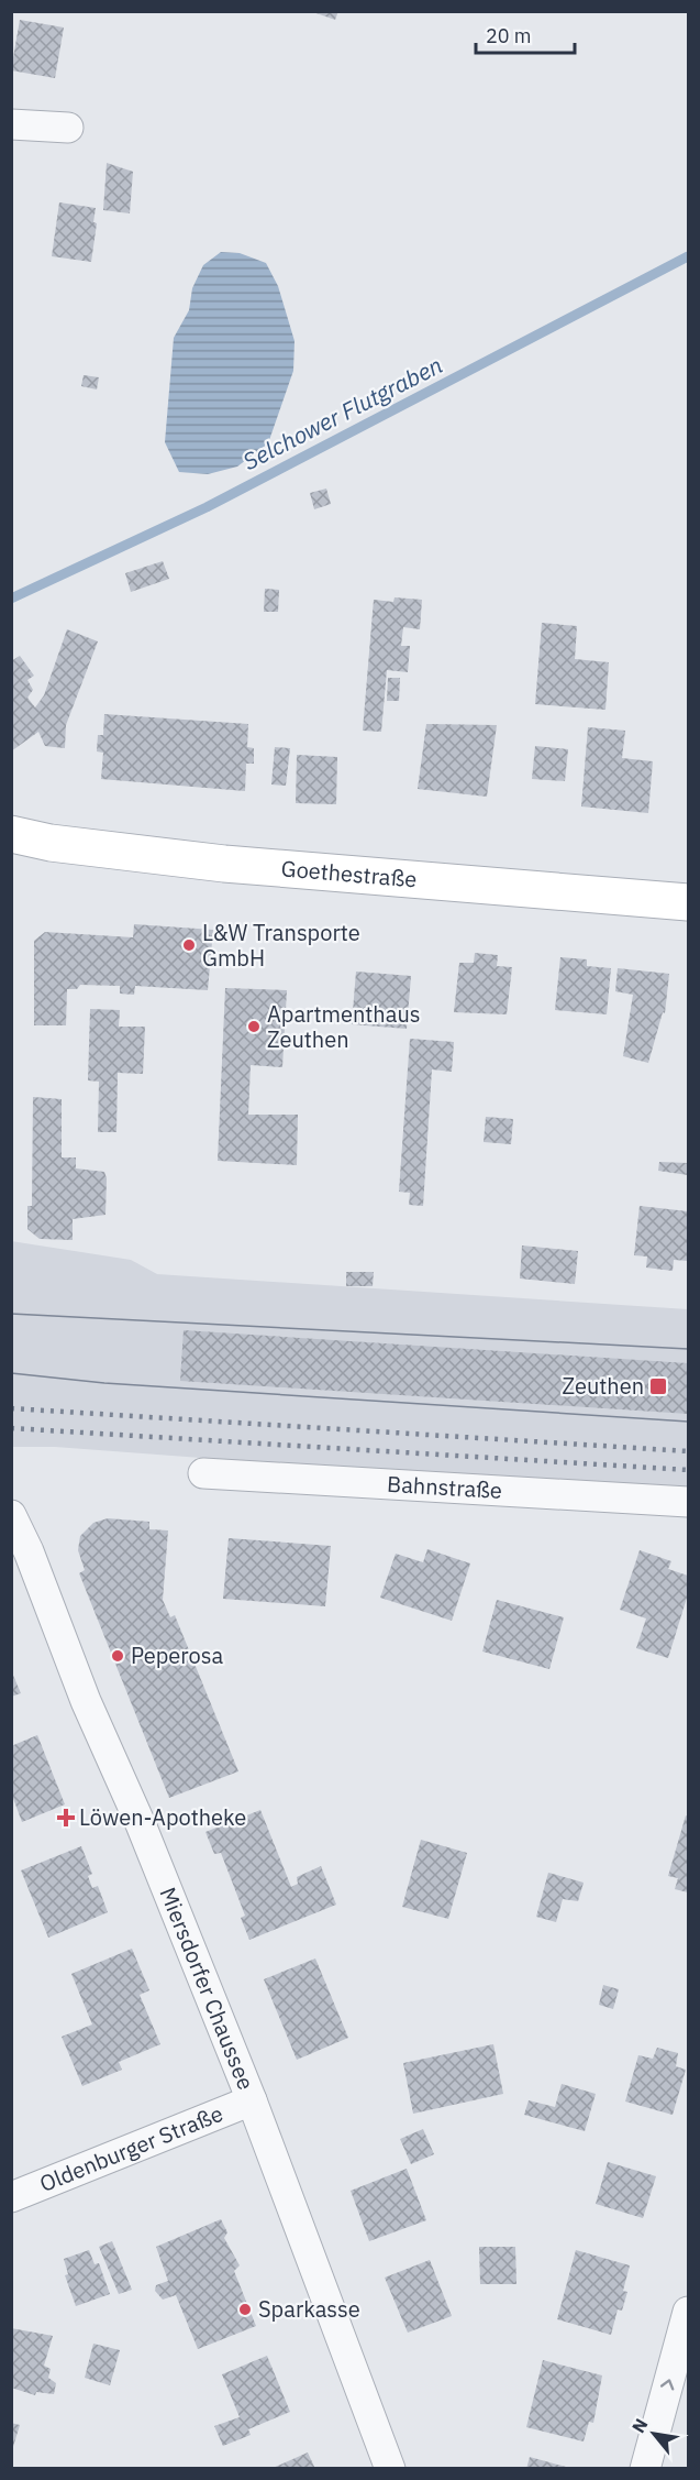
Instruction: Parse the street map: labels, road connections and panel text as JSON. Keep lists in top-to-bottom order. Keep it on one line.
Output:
{"streets":{"main road":["Goethestraße"],"street":["Bahnstraße","Miersdorfer Chaussee","Oldenburger Straße"]},"crossings":[["Miersdorfer Chaussee","Oldenburger Straße"]],"water":["Selchower Flutgraben"],"places":{"other":["L&W Transporte GmbH","Apartmenthaus Zeuthen","Peperosa","Sparkasse"],"transit":["Zeuthen"],"health":["Löwen-Apotheke"]},"scale_bar":"20 m","north":"top left"}
